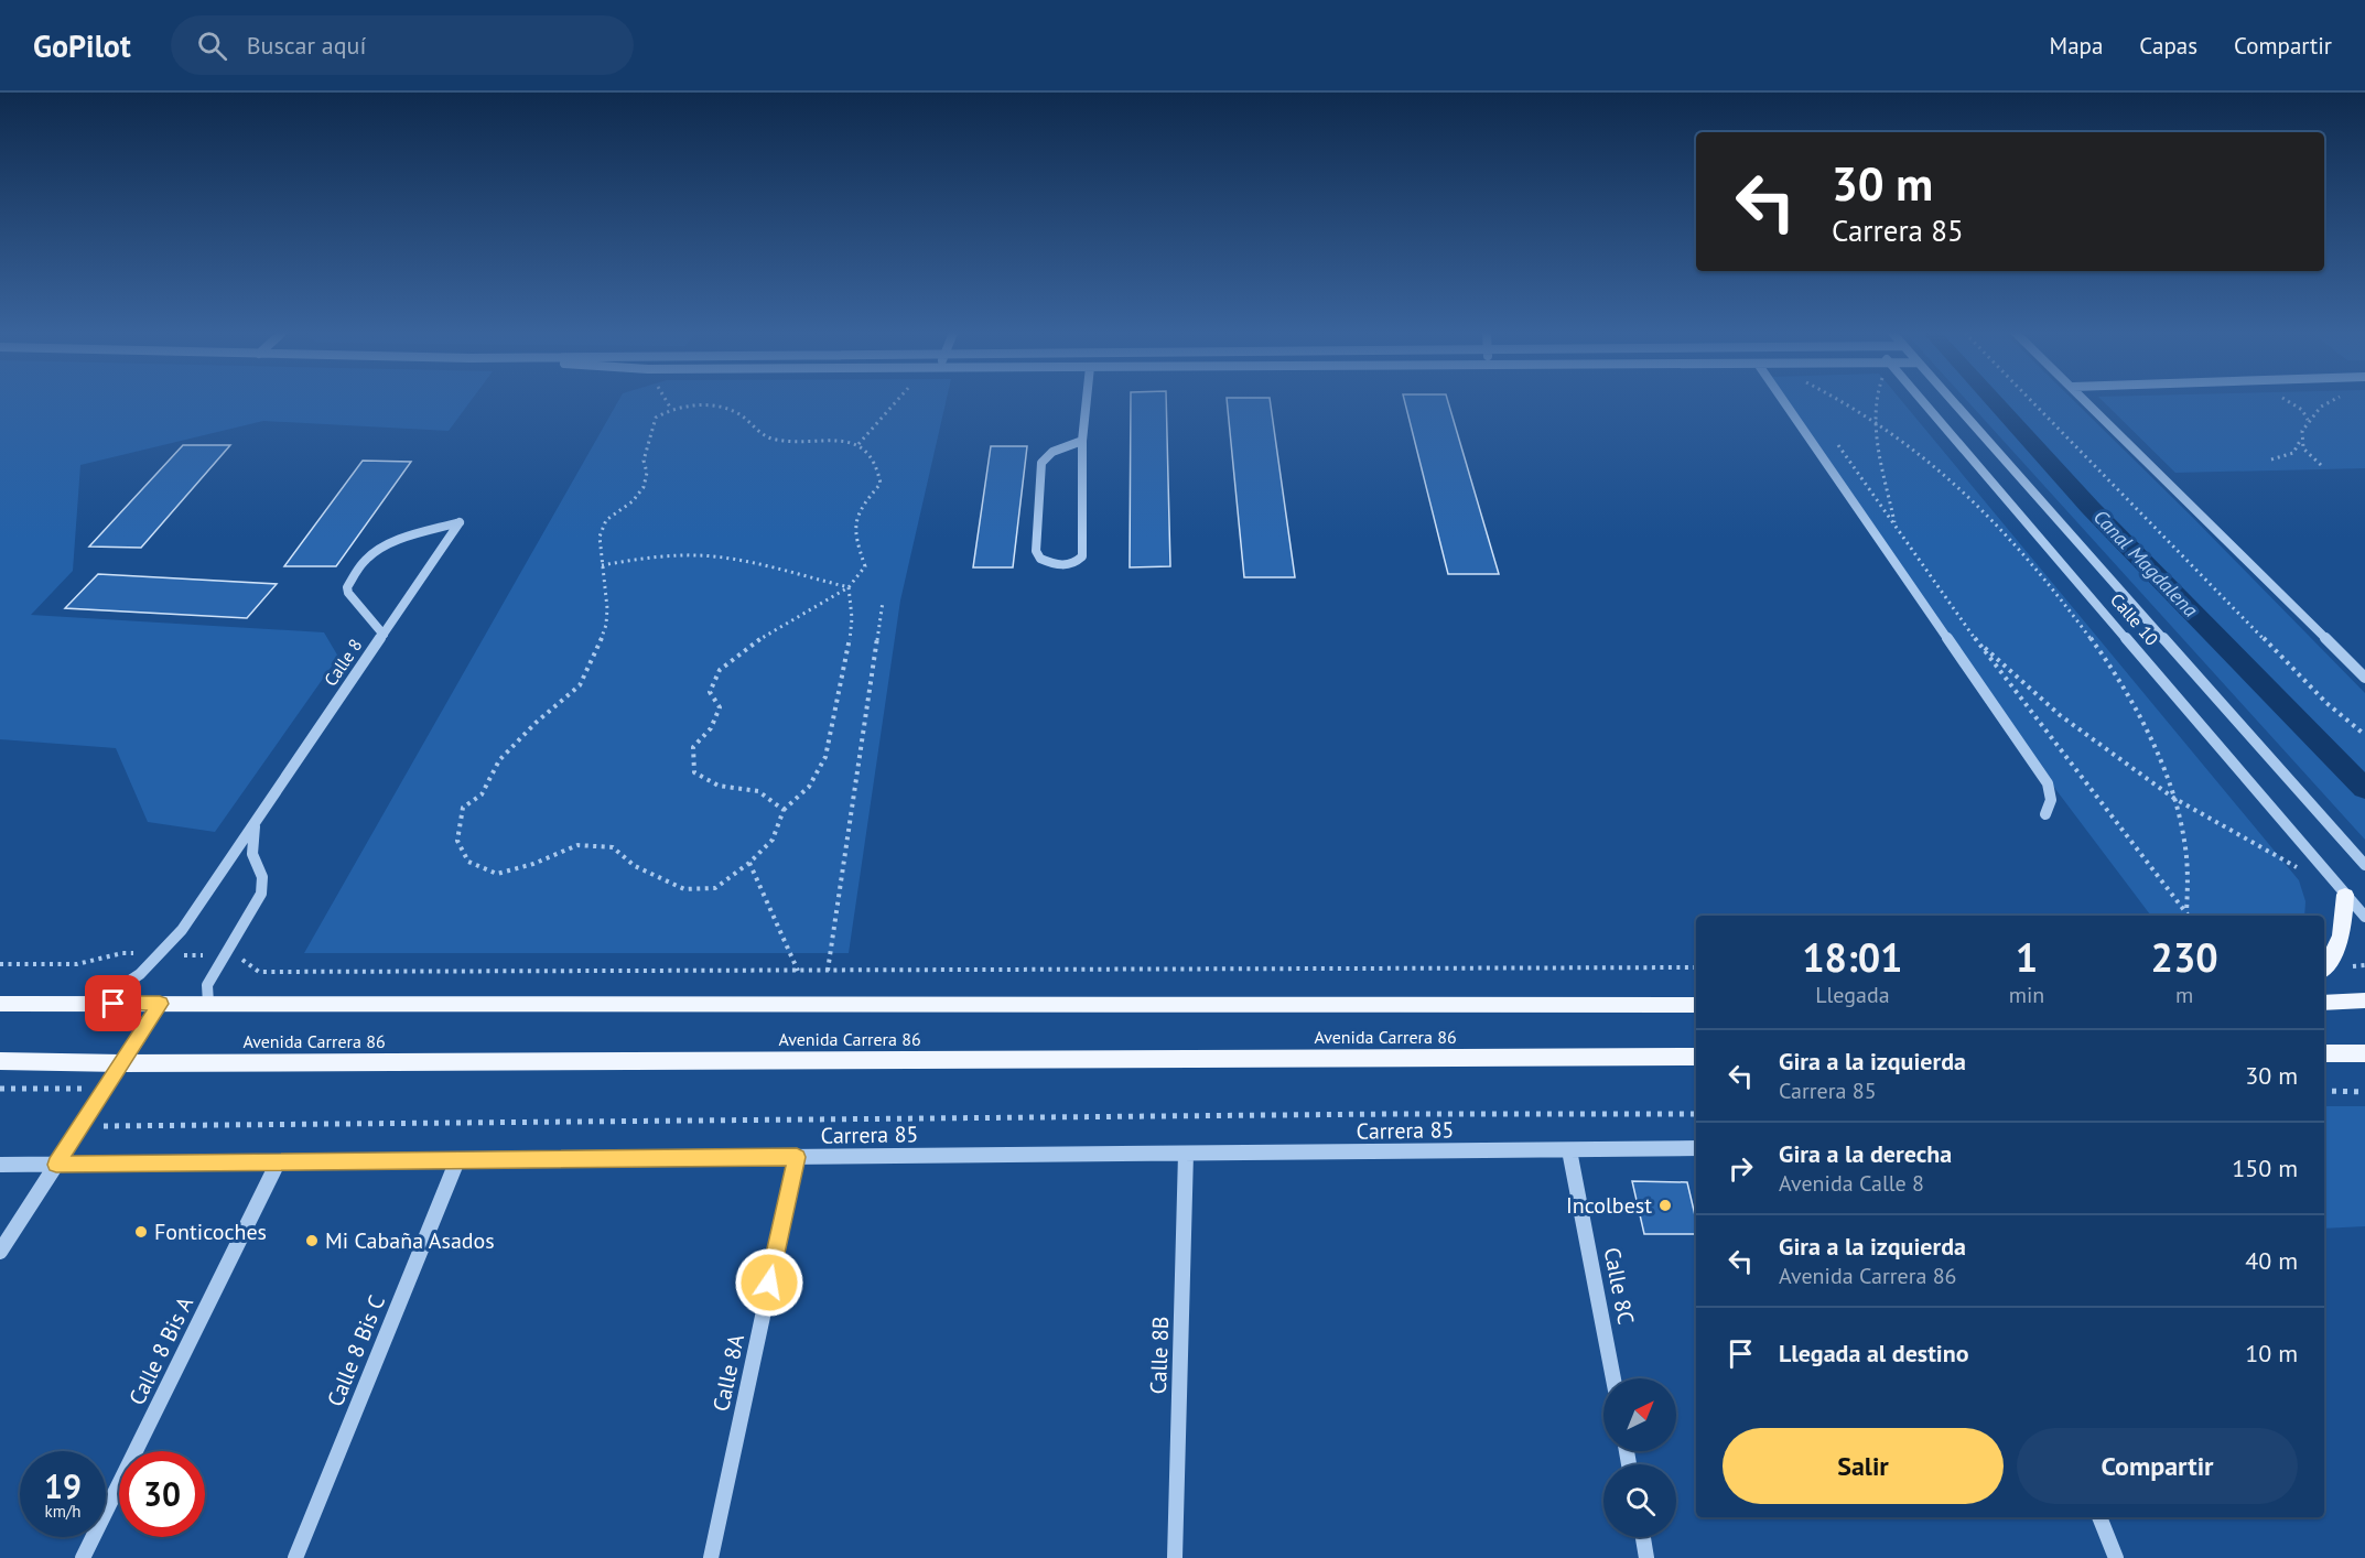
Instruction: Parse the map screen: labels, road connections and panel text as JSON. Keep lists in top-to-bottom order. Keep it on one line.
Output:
{"streets":{"main road":["Avenida Carrera 86"],"street":["Calle 10","Calle 8","Carrera 85","Calle 8C","Calle 8 Bis A","Calle 8 Bis C","Calle 8B","Calle 8A"]},"crossings":[["Calle 8","Avenida Carrera 86"],["Carrera 85","Calle 8C"],["Carrera 85","Calle 8 Bis A"],["Carrera 85","Calle 8 Bis C"],["Carrera 85","Calle 8B"],["Carrera 85","Calle 8A"]],"water":["Canal Magdalena"],"places":["Incolbest","Fonticoches","Mi Cabaña Asados"],"north":"top right","page":{"header":"GoPilot","search":"Buscar aquí","nav":["Mapa","Capas","Compartir"],"turn":["30 m","Carrera 85"],"eta":["18:01","Llegada","1","min","230","m"],"list":[{"name":"Gira a la izquierda","note":"Carrera 85","value":"30 m"},{"name":"Gira a la derecha","note":"Avenida Calle 8","value":"150 m"},{"name":"Gira a la izquierda","note":"Avenida Carrera 86","value":"40 m"},{"name":"Llegada al destino","value":"10 m"}],"buttons":["Salir","Compartir"],"speed":"19 km/h","limit":"30"}}
